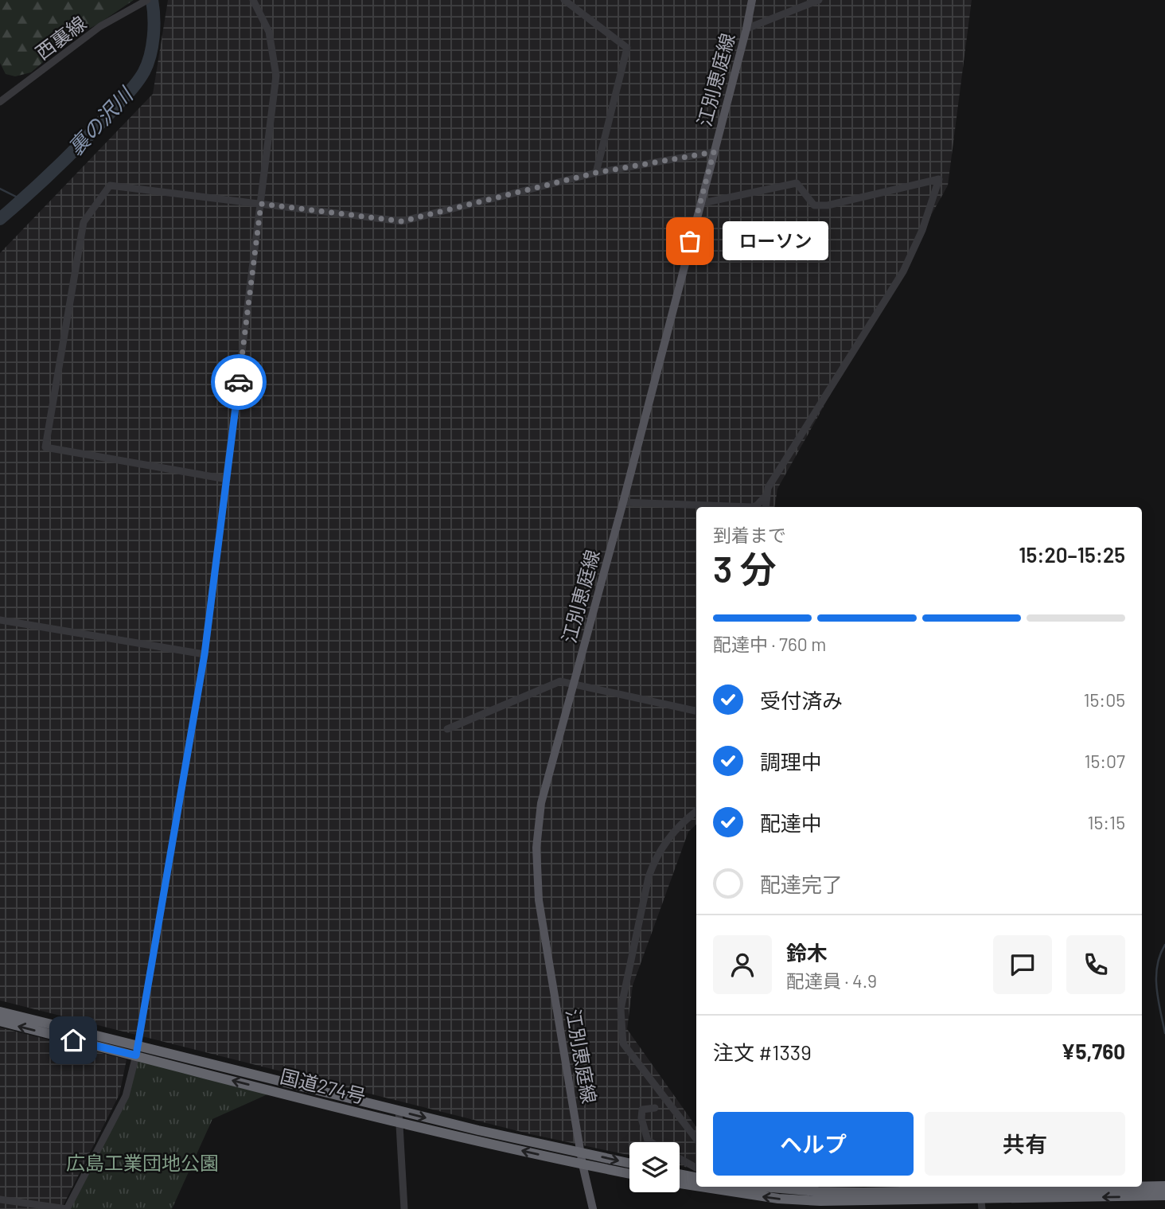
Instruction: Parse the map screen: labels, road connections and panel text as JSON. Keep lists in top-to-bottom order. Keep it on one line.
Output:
{"streets":{"highway":["国道274号"],"main road":["江別恵庭線"],"street":["西裏線"]},"crossings":[["江別恵庭線","国道274号"]],"water":["裏の沢川"],"parks":["広島工業団地公園"],"places":["ローソン"],"page":{"bubble":"ローソン","heading":["3 分","到着まで","15:20–15:25"],"panel":["鈴木","配達員 · 4.9","注文 #1339","¥5,760"],"bar":"配達中 · 760 m","list":[["受付済み","15:05"],["調理中","15:07"],["配達中","15:15"],"配達完了"],"buttons":["ヘルプ","共有"]}}
